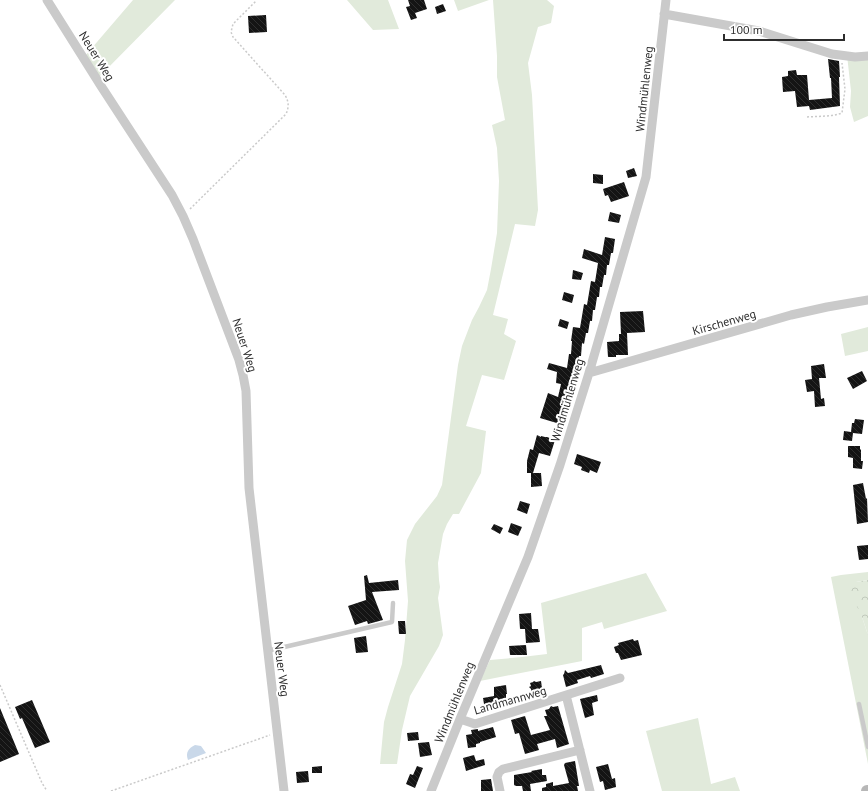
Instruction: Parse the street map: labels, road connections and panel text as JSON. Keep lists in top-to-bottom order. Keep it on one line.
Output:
{"streets":{"street":["Neuer Weg","Windmühlenweg","Kirschenweg","Landmannweg"]},"crossings":[["Windmühlenweg","Kirschenweg"],["Windmühlenweg","Landmannweg"]],"scale_bar":"100 m"}
